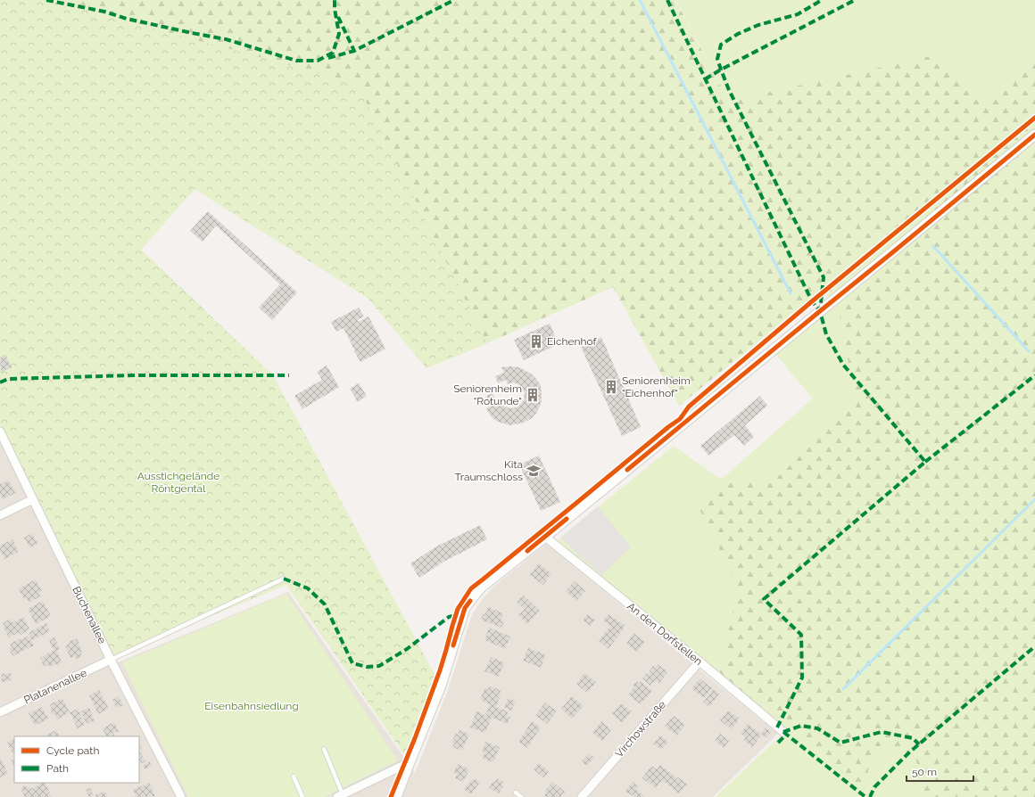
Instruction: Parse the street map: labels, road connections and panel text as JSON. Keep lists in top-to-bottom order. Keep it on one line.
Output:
{"streets":{"street":["Buchenallee","An den Dorfstellen","Platanenallee","Virchowstraße"]},"crossings":[["Buchenallee","Platanenallee"],["An den Dorfstellen","Virchowstraße"]],"parks":["Ausstichgelände Röntgental","Eisenbahnsiedlung"],"places":{"building":["Eichenhof","Seniorenheim \"Eichenhof\"","Seniorenheim \"Rotunde\""],"school or university":["Kita Traumschloss"]},"legend":["Cycle path","Path"],"scale_bar":"50 m"}
